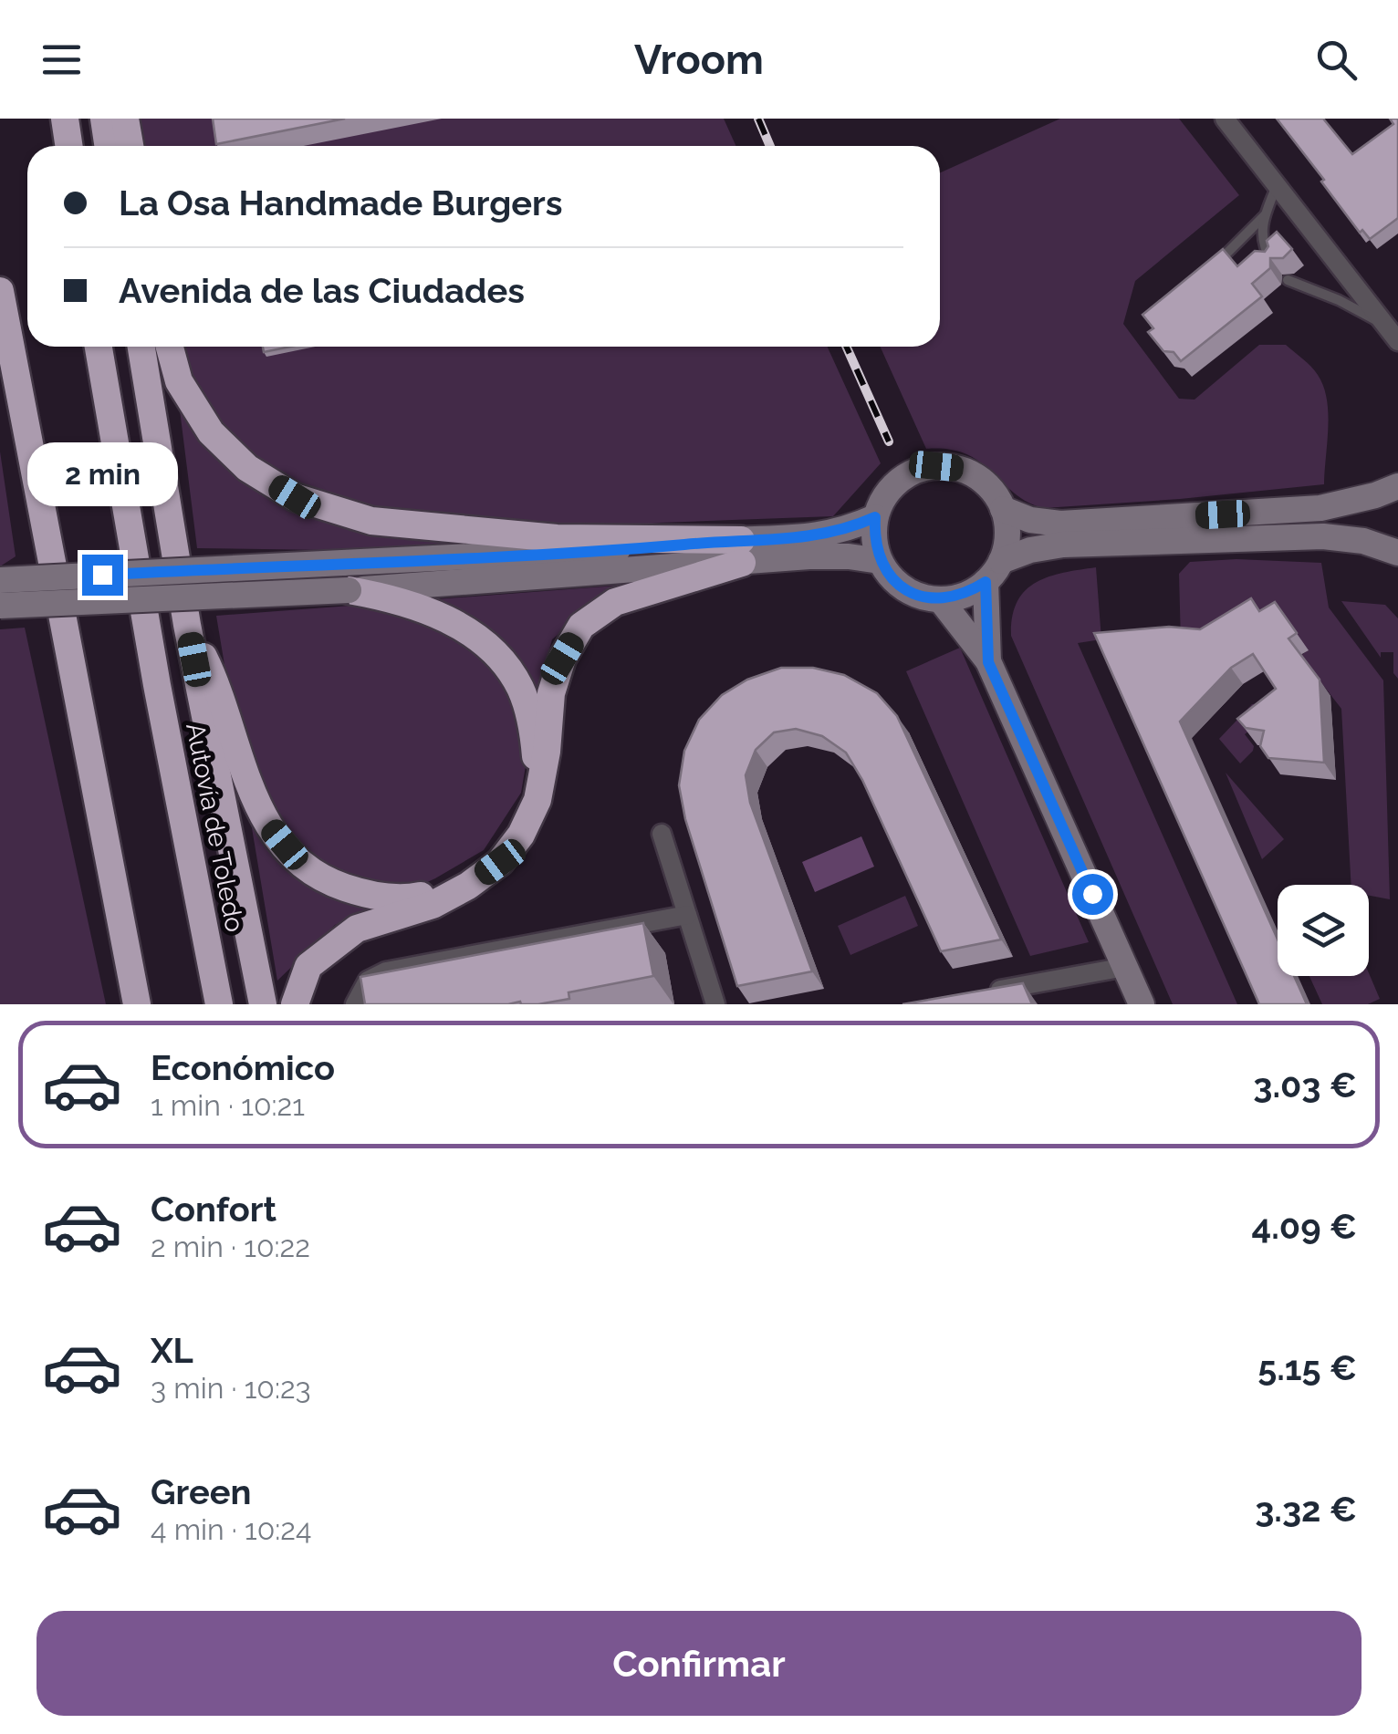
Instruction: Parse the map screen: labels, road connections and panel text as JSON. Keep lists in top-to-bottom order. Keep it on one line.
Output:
{"streets":{"highway":["Autovía de Toledo"]},"page":{"header":"Vroom","banner":["La Osa Handmade Burgers","Avenida de las Ciudades"],"bubble":"2 min","list":[{"name":"Económico","note":"1 min · 10:21","value":"3.03 €"},{"name":"Confort","note":"2 min · 10:22","value":"4.09 €"},{"name":"XL","note":"3 min · 10:23","value":"5.15 €"},{"name":"Green","note":"4 min · 10:24","value":"3.32 €"}],"buttons":"Confirmar"}}
